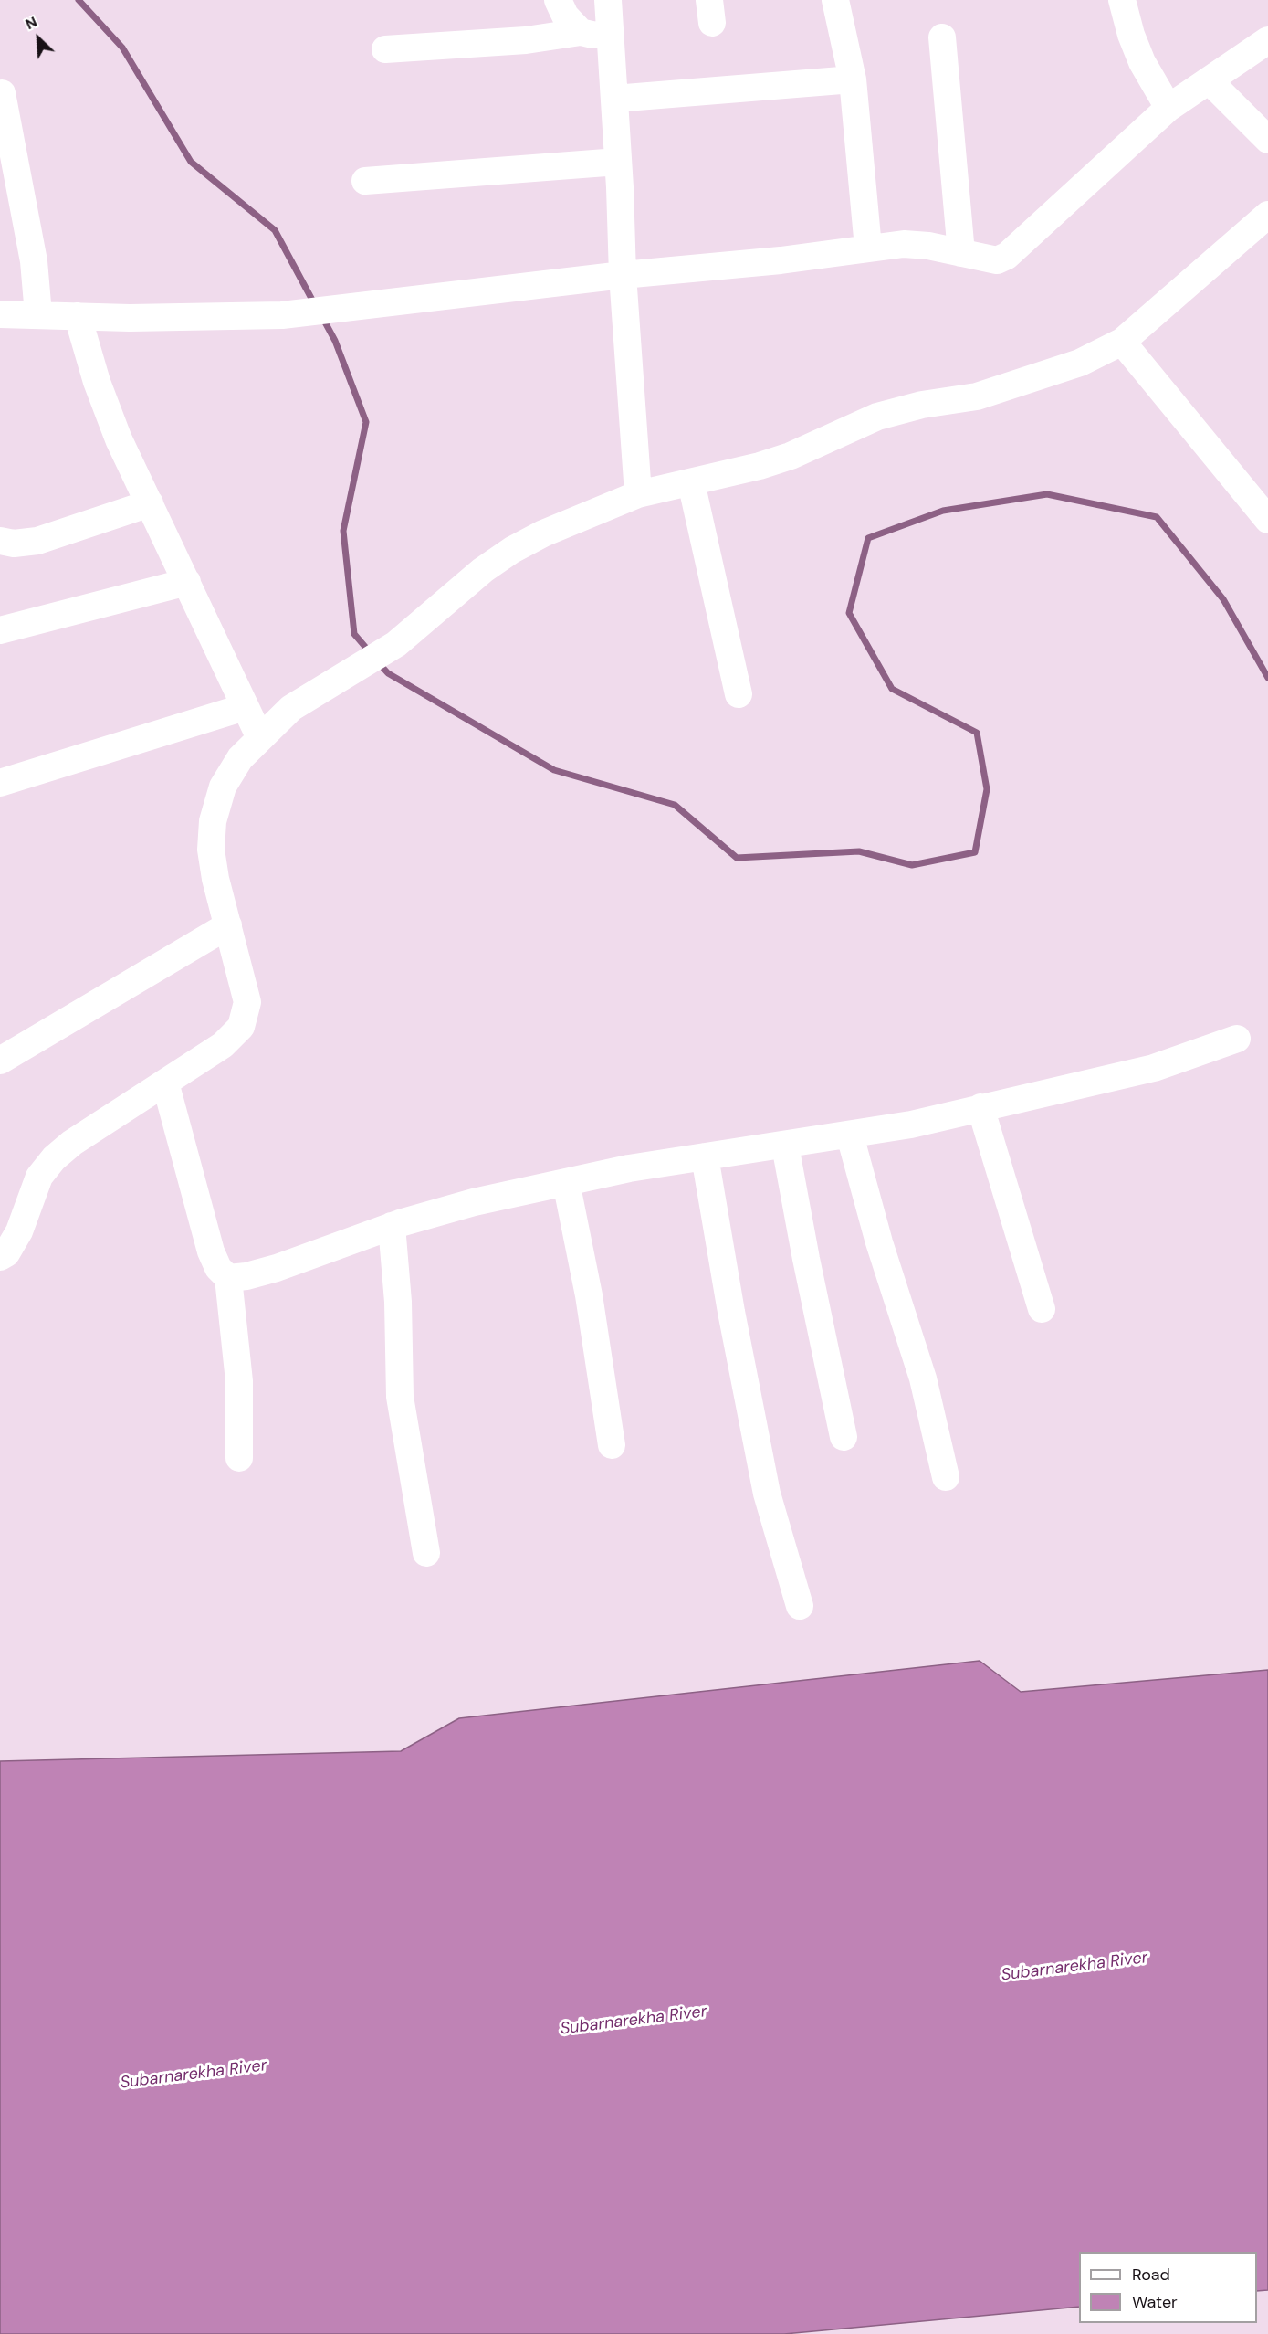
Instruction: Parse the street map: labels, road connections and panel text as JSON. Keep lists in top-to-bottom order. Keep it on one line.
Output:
{"water":["Subarnarekha River"],"legend":["Road","Water"],"north":"top left"}
